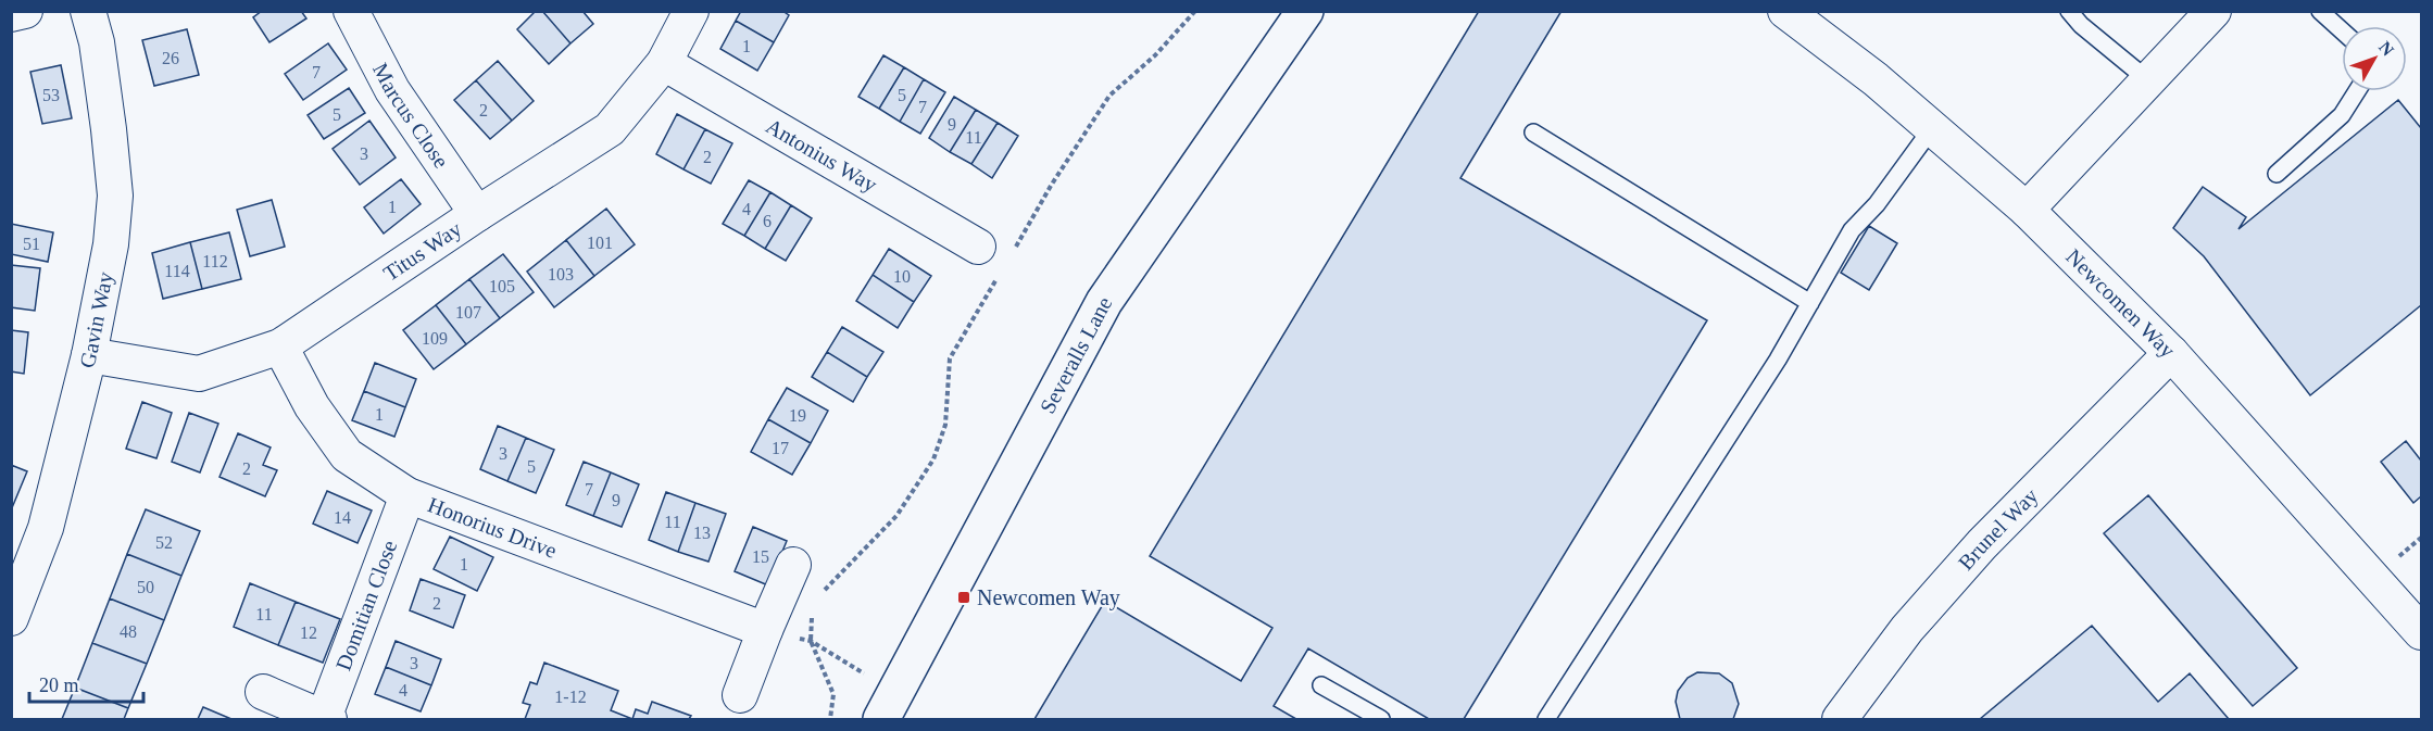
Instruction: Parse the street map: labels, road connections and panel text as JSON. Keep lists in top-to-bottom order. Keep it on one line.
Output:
{"streets":{"street":["Marcus Close","Antonius Way","Titus Way","Newcomen Way","Gavin Way","Severalls Lane","Honorius Drive","Brunel Way","Domitian Close"]},"crossings":[["Marcus Close","Titus Way"],["Antonius Way","Titus Way"],["Titus Way","Gavin Way"],["Titus Way","Honorius Drive"],["Newcomen Way","Brunel Way"],["Honorius Drive","Domitian Close"]],"places":{"transit":["Newcomen Way"]},"house_numbers":["1","26","7","53","5","7","2","5","9","11","3","2","1","4","6","101","51","112","114","103","10","105","107","109","1","19","17","3","5","2","7","9","14","11","13","52","15","1","50","2","11","48","12","3","4","1-12"],"scale_bar":"20 m","north":"top right"}
